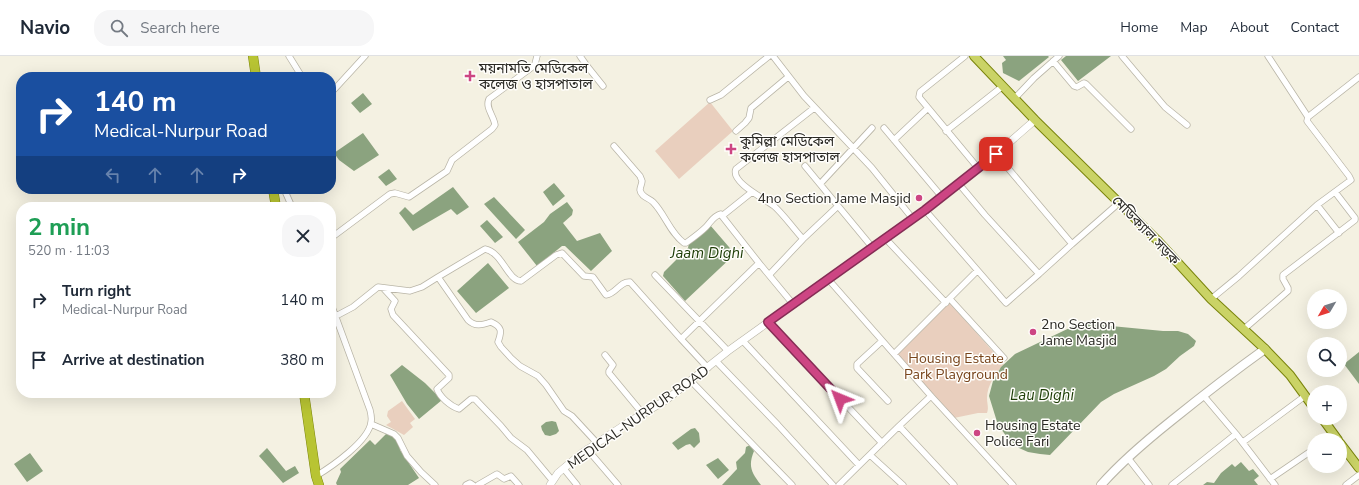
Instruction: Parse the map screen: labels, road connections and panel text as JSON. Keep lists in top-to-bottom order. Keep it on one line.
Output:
{"streets":{"main road":["মেডিক্যাল সড়ক"],"street":["MEDICAL-NURPUR ROAD"]},"crossings":[["মেডিক্যাল সড়ক","MEDICAL-NURPUR ROAD"]],"water":["Jaam Dighi","Lau Dighi"],"parks":["Housing Estate Park Playground"],"places":{"health":["ময়নামতি মেডিকেল কলেজ ও হাসপাতাল","কুমিল্লা মেডিকেল কলেজ হাসপাতাল"],"other":["4no Section Jame Masjid","2no Section Jame Masjid","Housing Estate Police Fari"]},"north":"bottom left","page":{"header":"Navio","search":"Search here","nav":["Home","Map","About","Contact"],"turn":["140 m","Medical-Nurpur Road"],"heading":["2 min","520 m · 11:03"],"list":[{"name":"Turn right","note":"Medical-Nurpur Road","value":"140 m"},{"name":"Arrive at destination","value":"380 m"}],"map_buttons":["+","−"]}}
